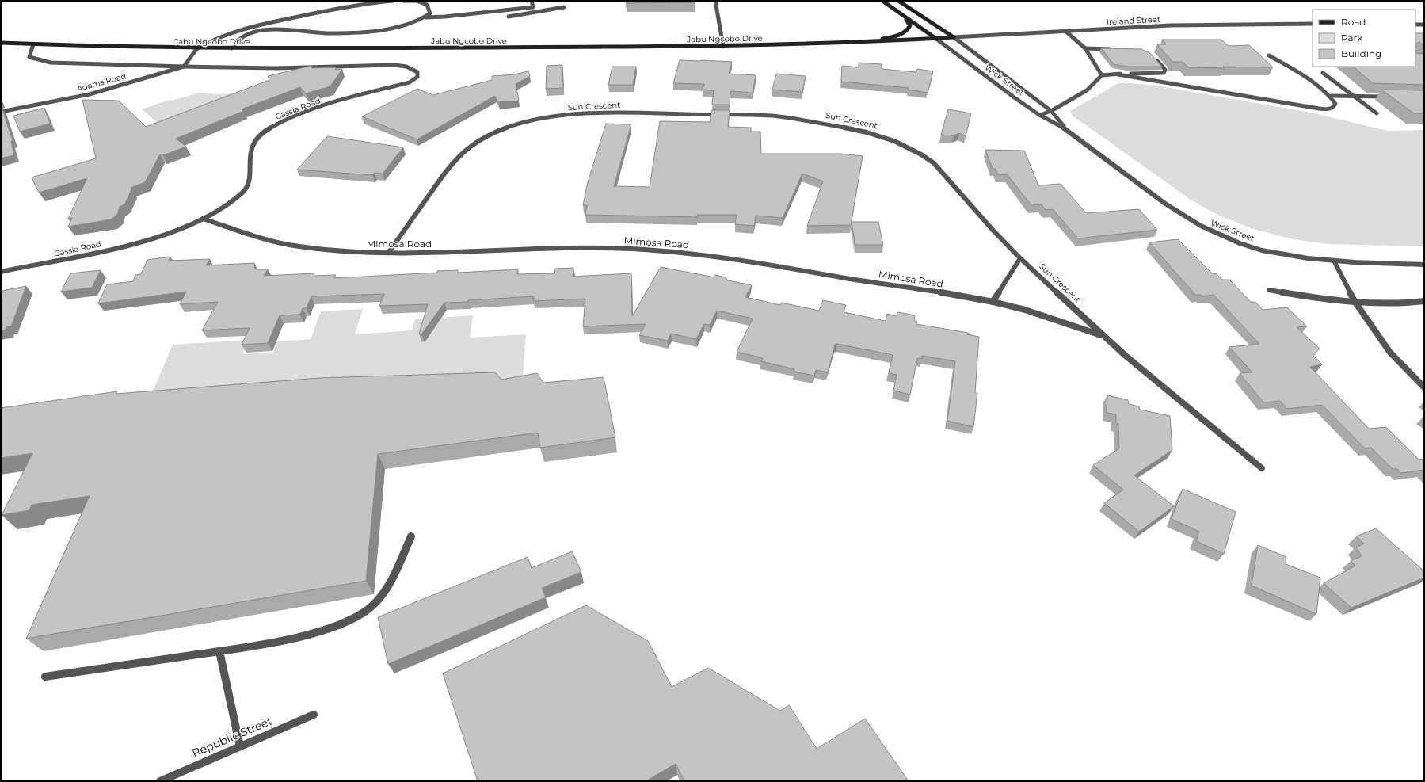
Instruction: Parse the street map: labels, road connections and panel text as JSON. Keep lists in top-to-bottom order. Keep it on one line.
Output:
{"streets":{"main road":["Jabu Ngcobo Drive"],"street":["Ireland Street","Wick Street","Adams Road","Sun Crescent","Cassia Road","Mimosa Road","Republic Street"]},"crossings":[["Ireland Street","Jabu Ngcobo Drive"],["Ireland Street","Wick Street"],["Jabu Ngcobo Drive","Wick Street"],["Adams Road","Cassia Road"],["Sun Crescent","Mimosa Road"],["Cassia Road","Mimosa Road"]],"legend":["Road","Park","Building"]}
